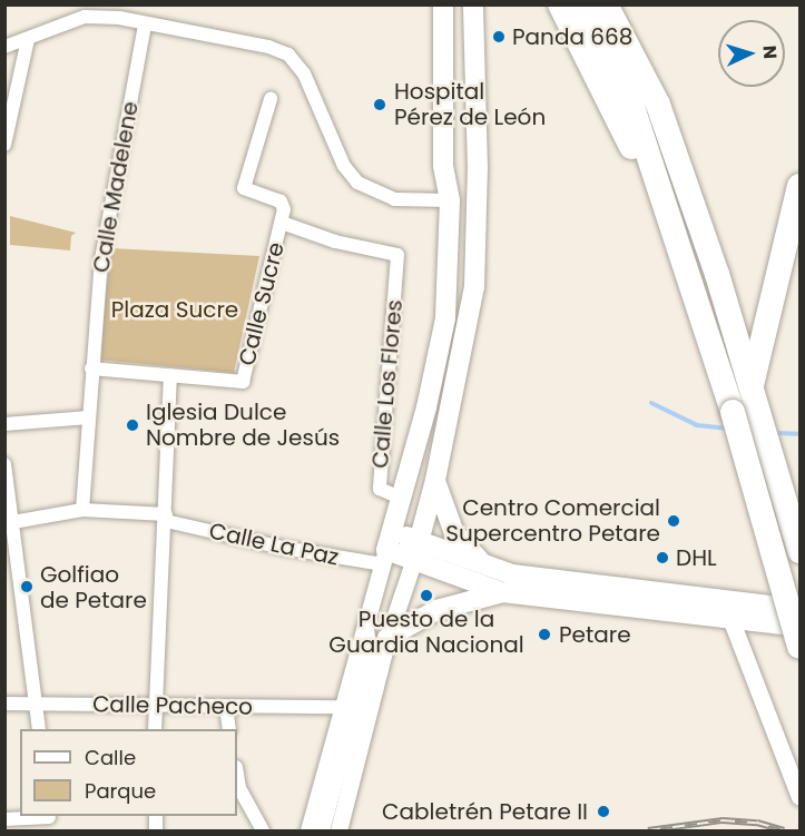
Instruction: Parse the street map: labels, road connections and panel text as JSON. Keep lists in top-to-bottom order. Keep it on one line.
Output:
{"streets":{"street":["Calle Madelene","Calle Sucre","Calle Los Flores","Calle La Paz","Calle Pacheco"]},"crossings":[["Calle Madelene","Calle La Paz"],["Calle Sucre","Calle Los Flores"]],"parks":["Plaza Sucre"],"places":["Panda 668","Hospital Pérez de León","Iglesia Dulce Nombre de Jesús","Centro Comercial Supercentro Petare","DHL","Golfiao de Petare","Puesto de la Guardia Nacional","Petare","Cabletrén Petare II"],"legend":["Calle","Parque"],"north":"right"}
